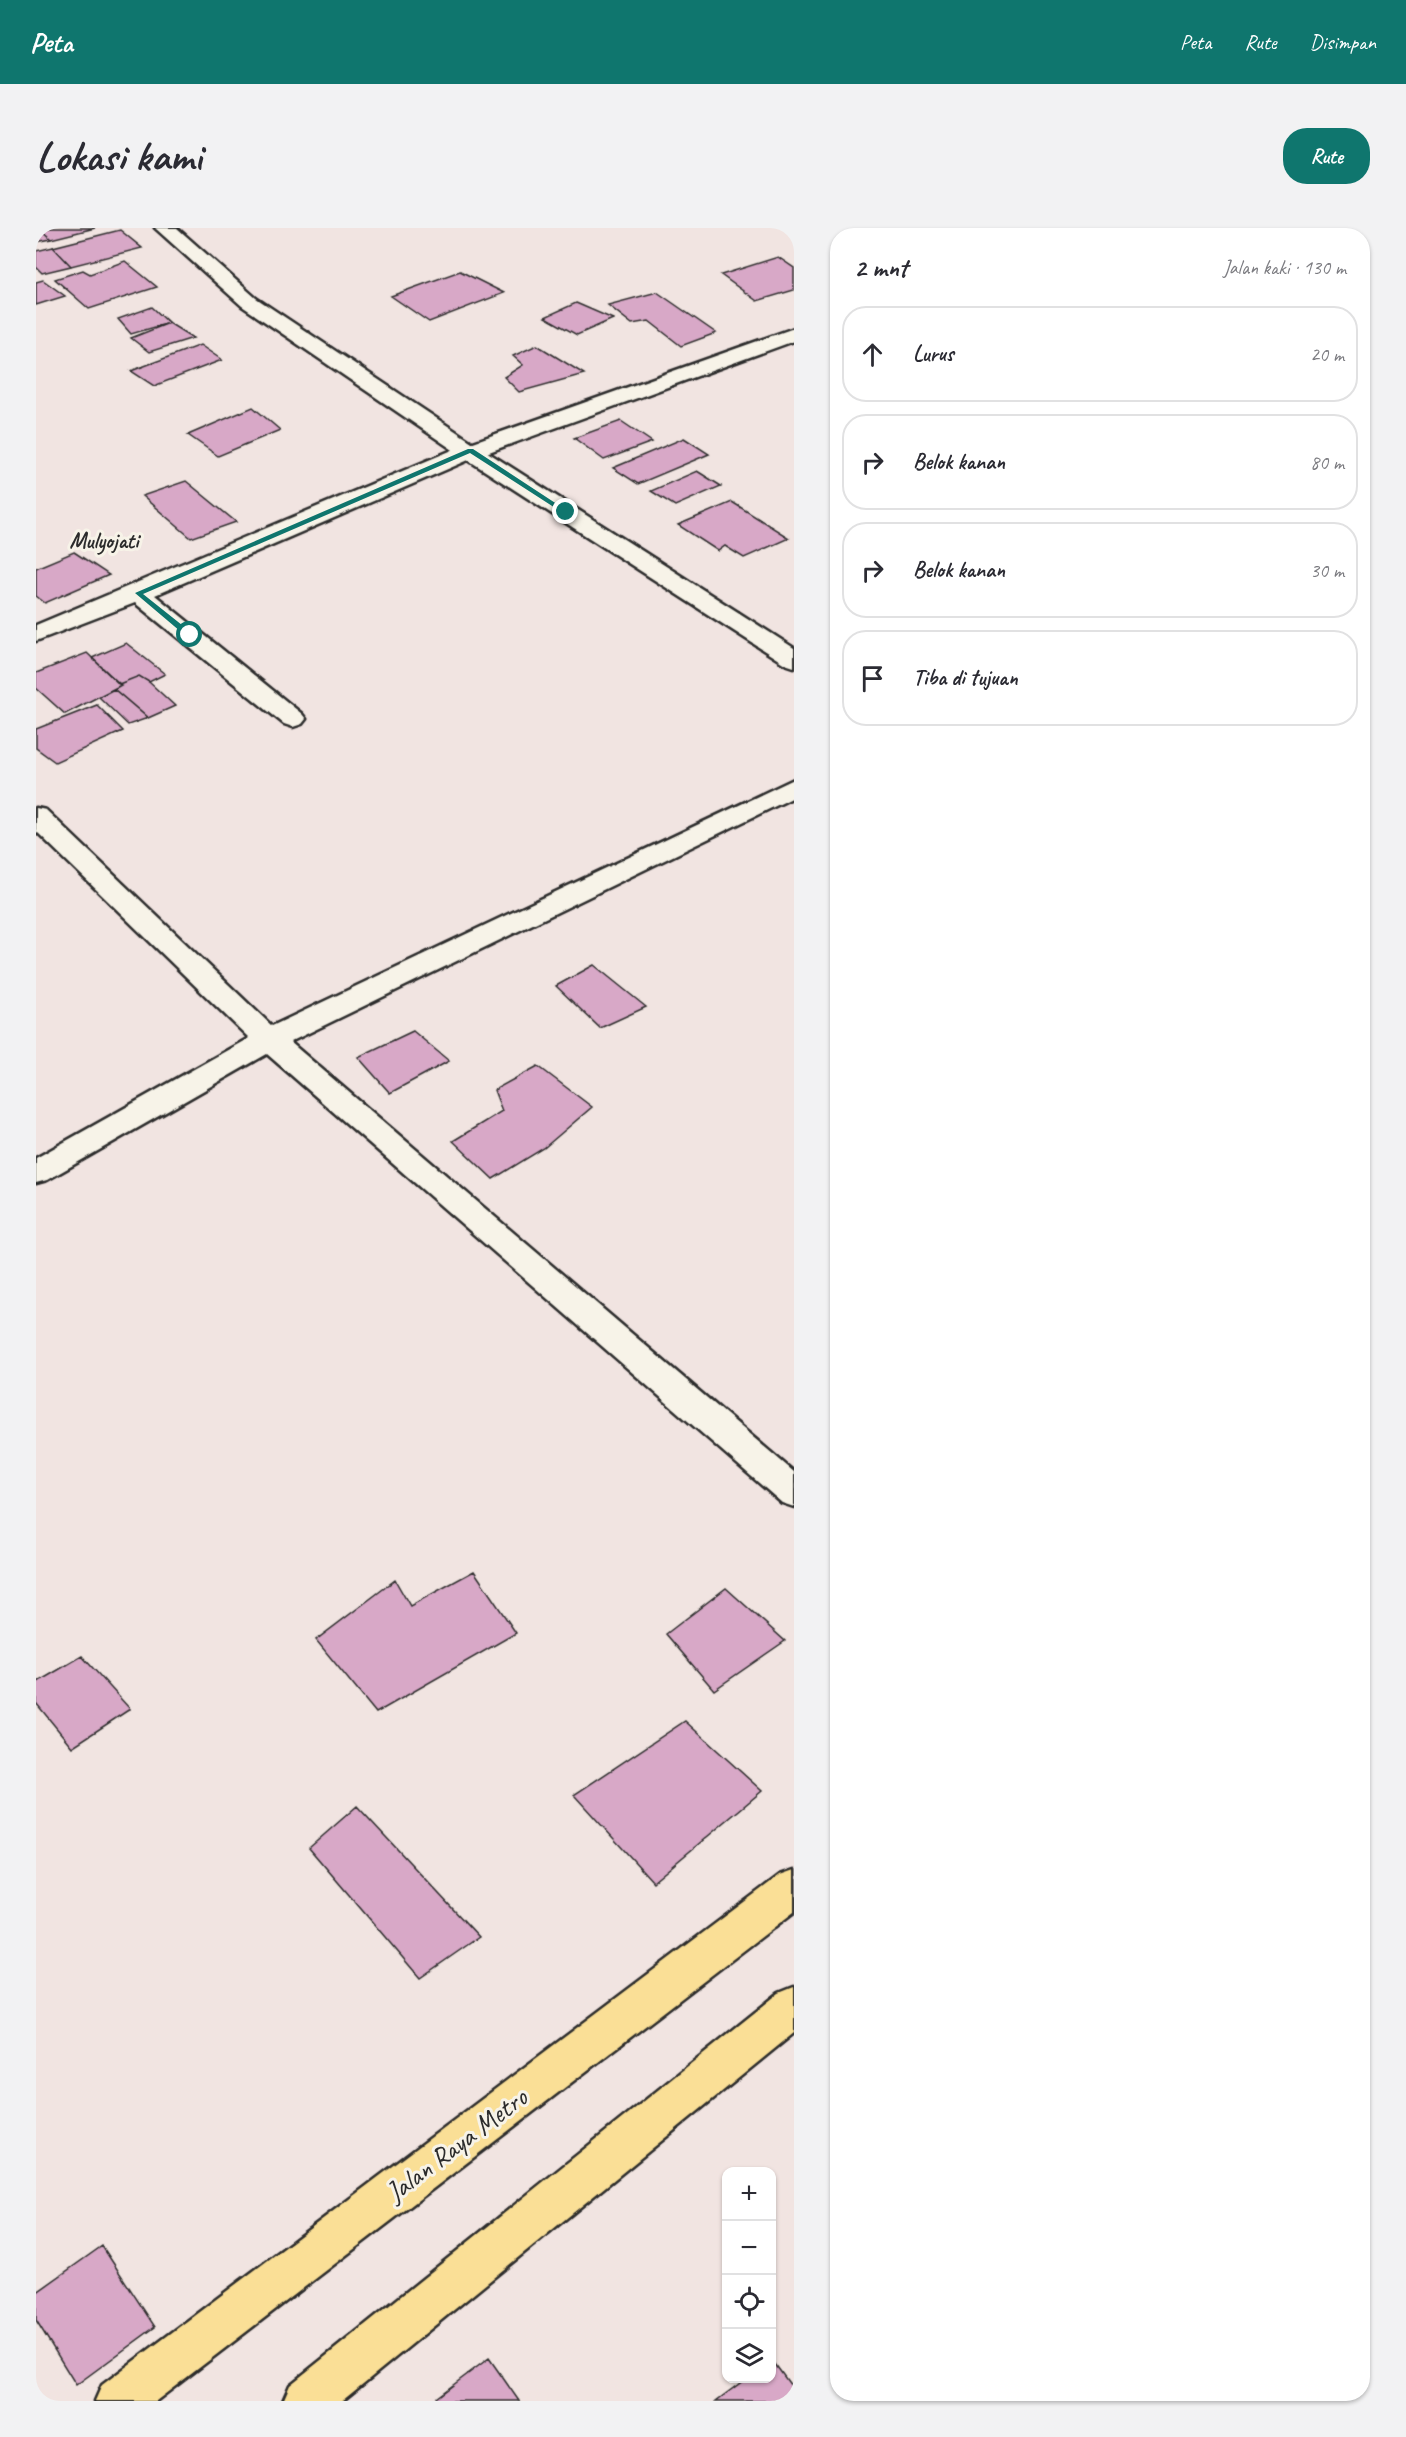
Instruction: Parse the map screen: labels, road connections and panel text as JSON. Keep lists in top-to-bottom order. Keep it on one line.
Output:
{"streets":{"highway":["Jalan Raya Metro"]},"districts":["Mulyojati"],"page":{"header":"Peta","nav":["Peta","Rute","Disimpan"],"buttons":"Rute","title":"Lokasi kami","heading":["2 mnt","Jalan kaki · 130 m"],"list":[["Lurus","20 m"],["Belok kanan","80 m"],["Belok kanan","30 m"],"Tiba di tujuan"],"map_buttons":["+","−"]}}
